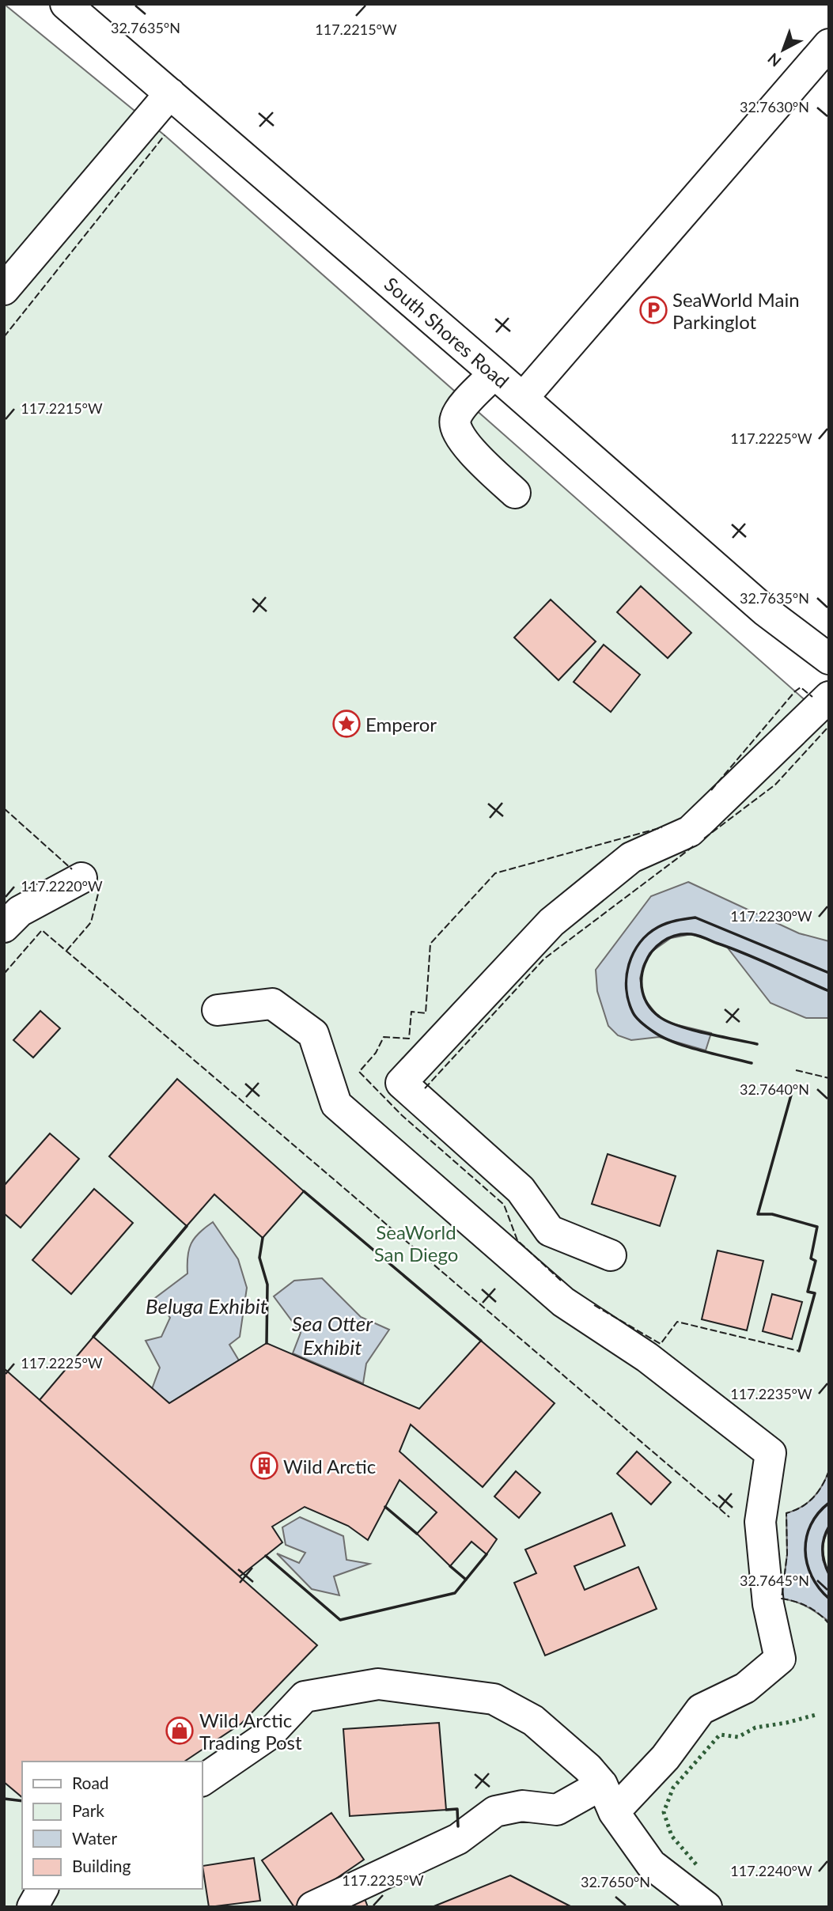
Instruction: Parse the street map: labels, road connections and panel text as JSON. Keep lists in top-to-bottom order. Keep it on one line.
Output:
{"streets":{"street":["South Shores Road"]},"water":["Beluga Exhibit","Sea Otter Exhibit"],"parks":["SeaWorld San Diego"],"places":{"parking":["SeaWorld Main Parkinglot"],"place":["Emperor"],"building":["Wild Arctic"],"shop":["Wild Arctic Trading Post"]},"legend":["Road","Park","Water","Building"],"north":"bottom left","coordinates":["32.7635°N","117.2215°W","32.7630°N","117.2225°W","117.2220°W","117.2230°W","32.7640°N","117.2235°W","32.7645°N","117.2240°W","32.7650°N"]}
